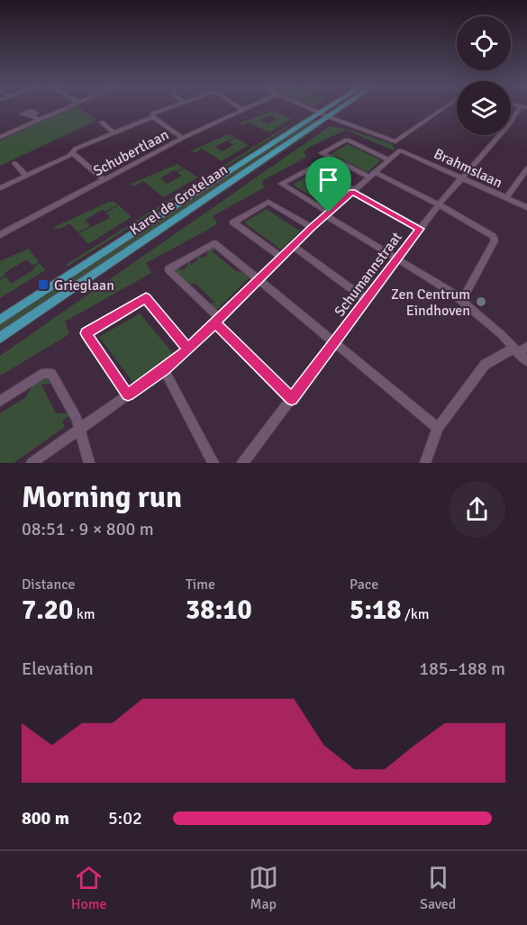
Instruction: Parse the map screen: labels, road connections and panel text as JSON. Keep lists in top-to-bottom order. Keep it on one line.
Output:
{"streets":{"main road":["Karel de Grotelaan"],"street":["Schubertlaan","Brahmslaan","Schumannstraat"]},"crossings":[["Brahmslaan","Schumannstraat"]],"places":{"transit":["Grieglaan"],"other":["Zen Centrum Eindhoven"]},"page":{"heading":["Morning run","08:51 · 9 × 800 m"],"stats":[["Distance","7.20 km"],["Time","38:10"],["Pace","5:18 /km"]],"chart":["Elevation","185–188 m"],"list":[{"name":"800 m","note":"5:02"}],"tabs":["Home","Map","Saved"]}}
